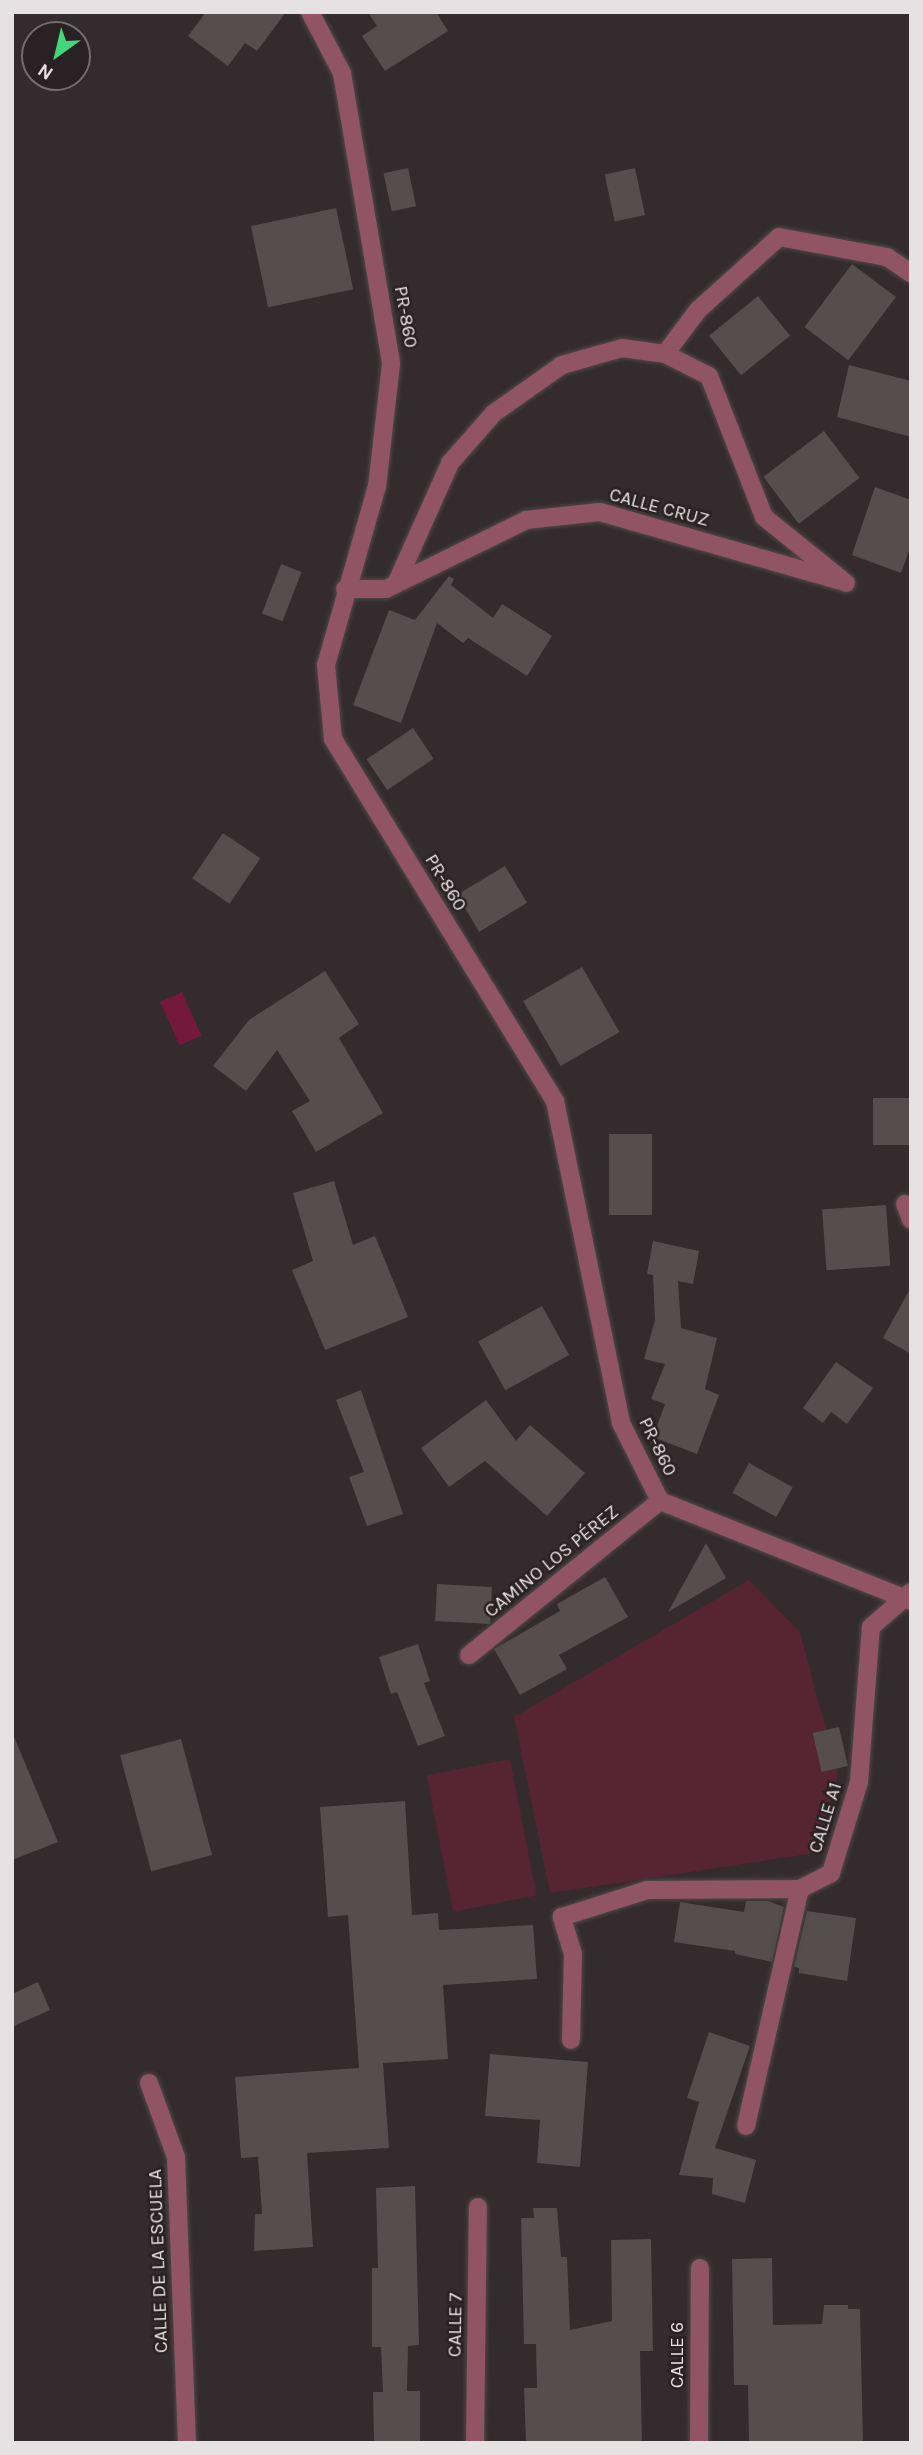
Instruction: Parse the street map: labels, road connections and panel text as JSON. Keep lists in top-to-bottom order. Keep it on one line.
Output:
{"streets":{"street":["PR-860","CALLE CRUZ","CAMINO LOS PÉREZ","CALLE A1","CALLE DE LA ESCUELA","CALLE 7","CALLE 6"]},"crossings":[["PR-860","CALLE CRUZ"],["PR-860","CAMINO LOS PÉREZ"],["PR-860","CALLE A1"]],"north":"bottom left"}
